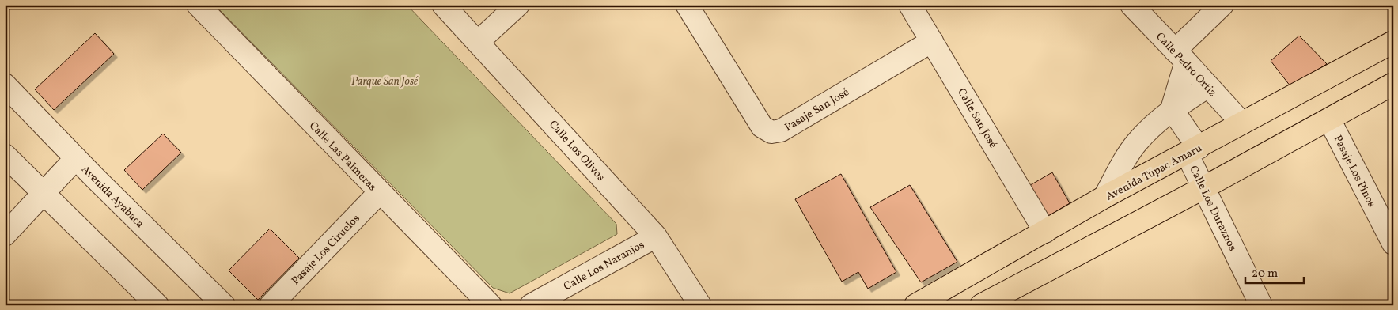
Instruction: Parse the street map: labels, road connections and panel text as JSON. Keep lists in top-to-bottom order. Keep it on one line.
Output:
{"streets":{"main road":["Avenida Túpac Amaru"],"street":["Calle Pedro Ortiz","Pasaje San José","Calle San José","Calle Los Olivos","Calle Las Palmeras","Pasaje Los Pinos","Avenida Ayabaca","Calle Los Duraznos","Pasaje Los Ciruelos","Calle Los Naranjos"]},"crossings":[["Calle Pedro Ortiz","Avenida Túpac Amaru"],["Pasaje San José","Calle San José"],["Calle San José","Avenida Túpac Amaru"],["Calle Los Olivos","Calle Los Naranjos"],["Calle Las Palmeras","Pasaje Los Ciruelos"],["Avenida Túpac Amaru","Calle Los Duraznos"]],"parks":["Parque San José"],"scale_bar":"20 m"}
